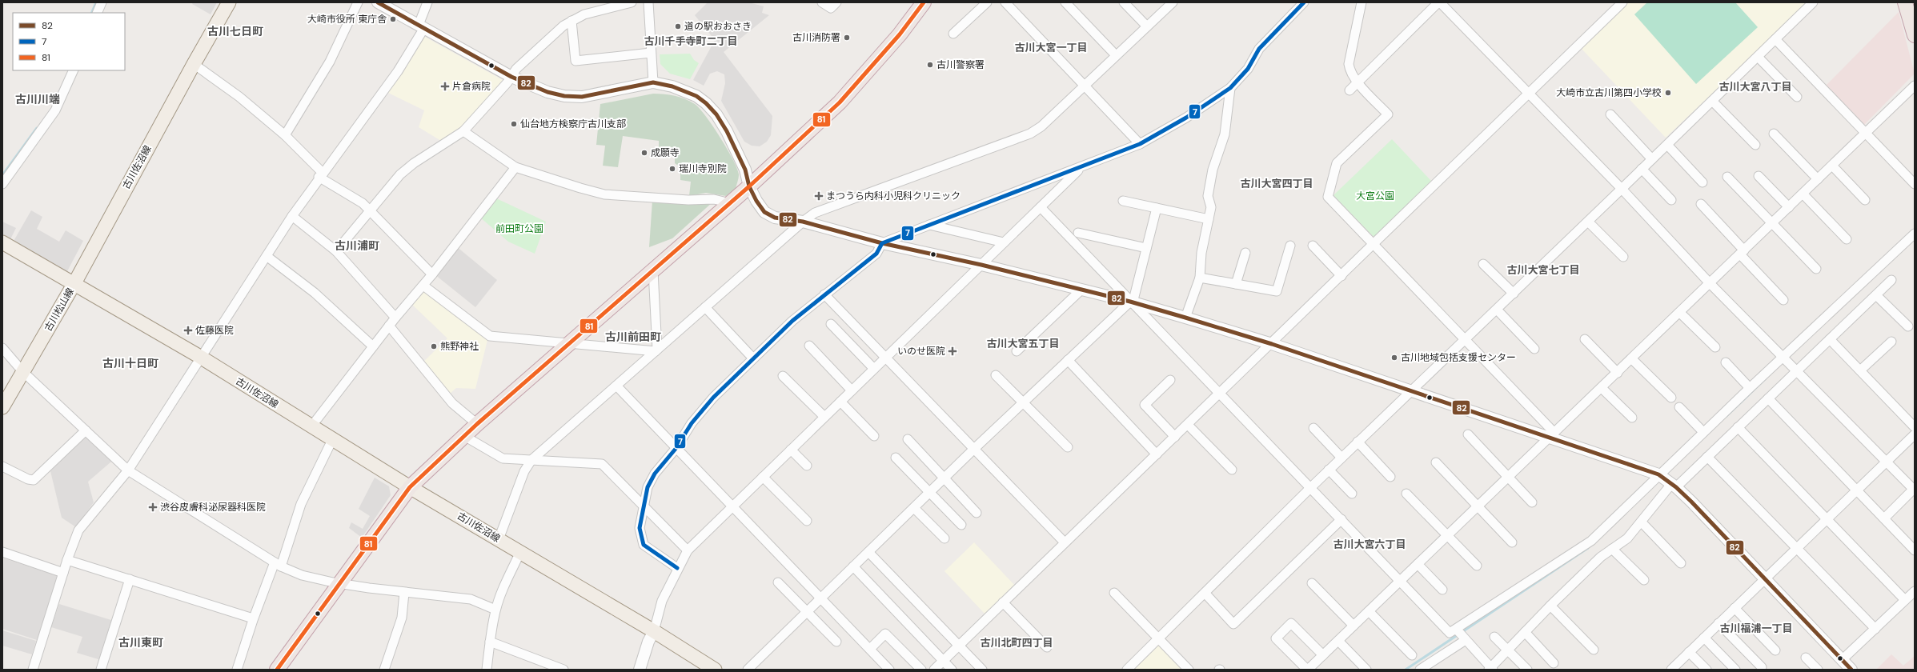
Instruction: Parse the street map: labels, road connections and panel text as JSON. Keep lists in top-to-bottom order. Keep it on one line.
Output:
{"streets":{"main road":["古川佐沼線","古川松山線"]},"crossings":[["古川佐沼線","古川松山線"]],"districts":["古川七日町","古川千手寺町二丁目","古川大宮一丁目","古川大宮八丁目","古川川端","古川大宮四丁目","古川浦町","古川大宮七丁目","古川前田町","古川大宮五丁目","古川十日町","古川大宮六丁目","古川福浦一丁目","古川東町","古川北町四丁目"],"parks":["大宮公園","前田町公園"],"places":{"other":["大崎市役所 東庁舎","道の駅おおさき","古川消防署","古川警察署","大崎市立古川第四小学校","仙台地方検察庁古川支部","成願寺","瑞川寺別院","熊野神社","古川地域包括支援センター"],"health":["片倉病院","まつうら内科小児科クリニック","佐藤医院","いのせ医院","渋谷皮膚科泌尿器科医院"]},"lines":["transit line 82","transit line 7","transit line 81"],"legend":["82","7","81"]}
